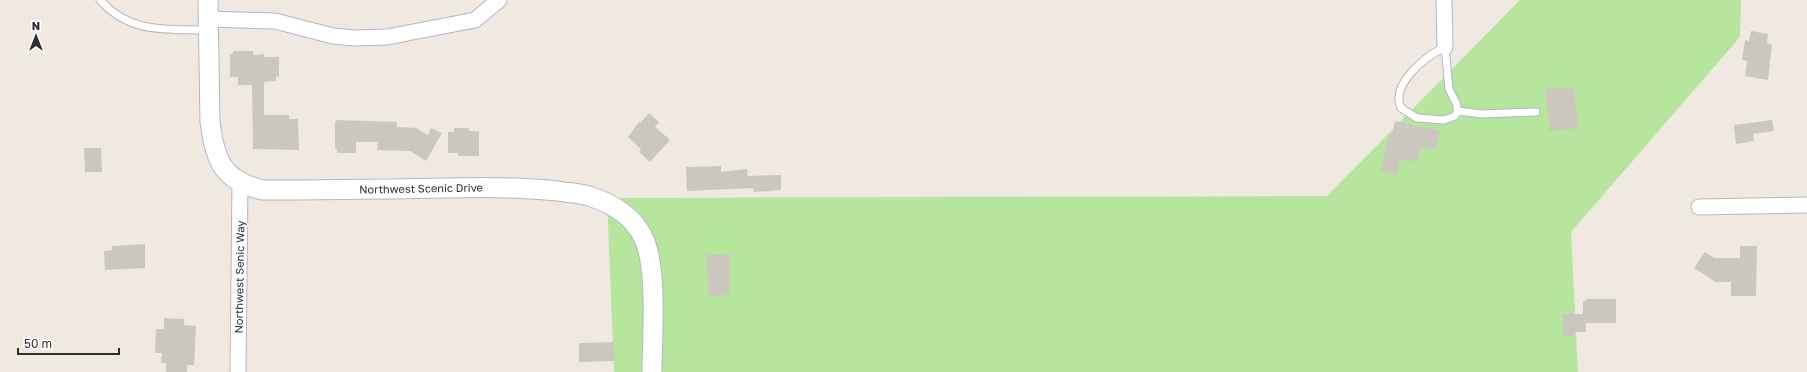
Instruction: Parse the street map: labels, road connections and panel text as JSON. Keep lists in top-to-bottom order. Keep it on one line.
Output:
{"streets":{"street":["Northwest Scenic Drive","Northwest Senic Way"]},"crossings":[["Northwest Scenic Drive","Northwest Senic Way"]],"scale_bar":"50 m","north":"top"}
